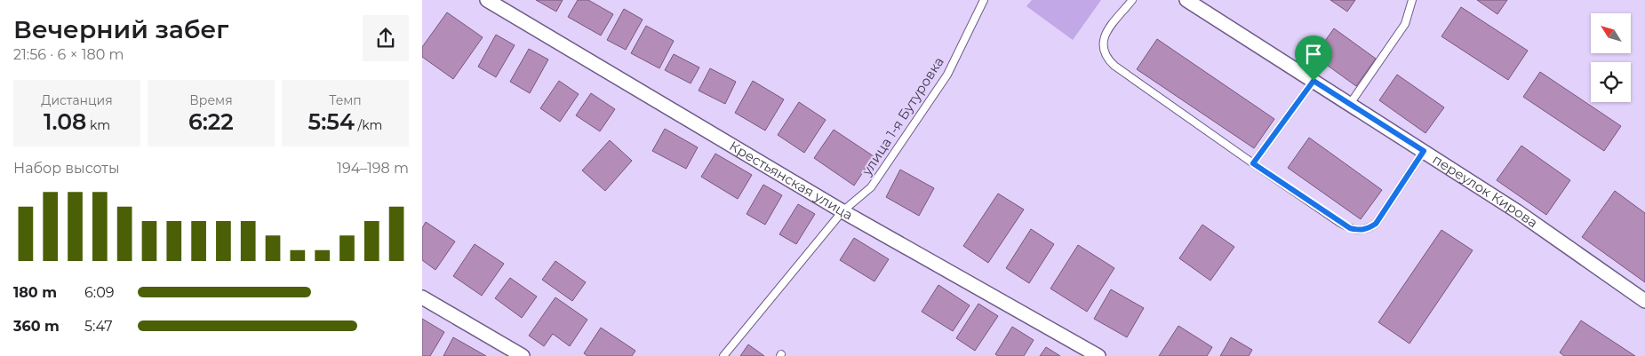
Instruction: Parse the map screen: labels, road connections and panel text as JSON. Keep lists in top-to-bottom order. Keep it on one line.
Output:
{"streets":{"street":["Крестьянская улица","переулок Кирова"],"lane":["улица 1-я Бутуровка"]},"crossings":[["улица 1-я Бутуровка","Крестьянская улица"]],"north":"top left","page":{"heading":["Вечерний забег","21:56 · 6 × 180 m"],"stats":[["Дистанция","1.08 km"],["Время","6:22"],["Темп","5:54 /km"]],"chart":["Набор высоты","194–198 m"],"list":[{"name":"180 m","note":"6:09"},{"name":"360 m","note":"5:47"}]}}
